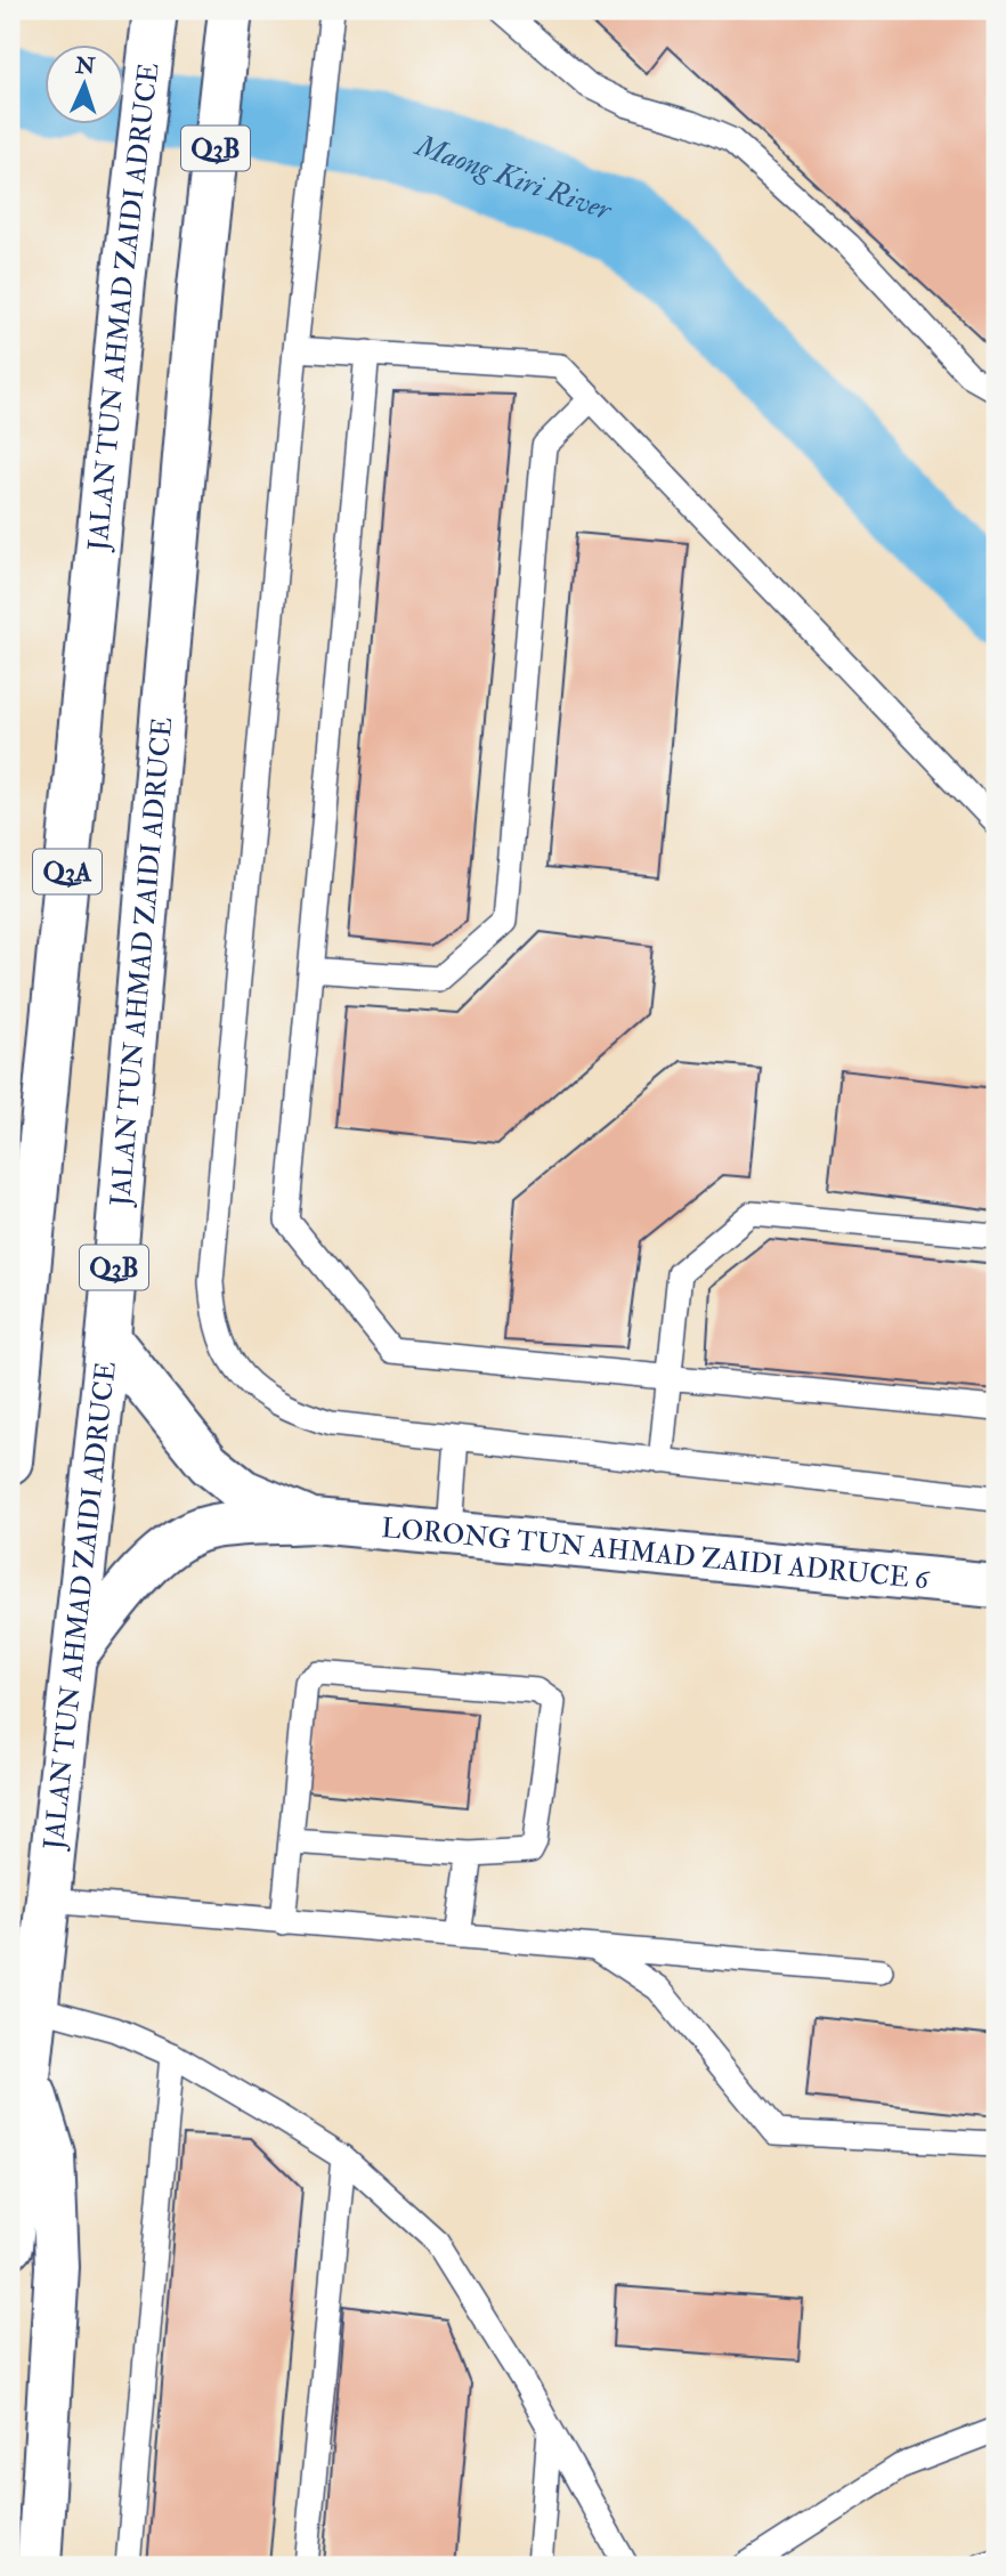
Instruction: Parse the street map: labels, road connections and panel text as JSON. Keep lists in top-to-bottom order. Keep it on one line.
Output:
{"streets":{"main road":["Q3B","JALAN TUN AHMAD ZAIDI ADRUCE","Q3A","LORONG TUN AHMAD ZAIDI ADRUCE 6"]},"crossings":[["JALAN TUN AHMAD ZAIDI ADRUCE","LORONG TUN AHMAD ZAIDI ADRUCE 6"]],"water":["Maong Kiri River"],"north":"top"}
